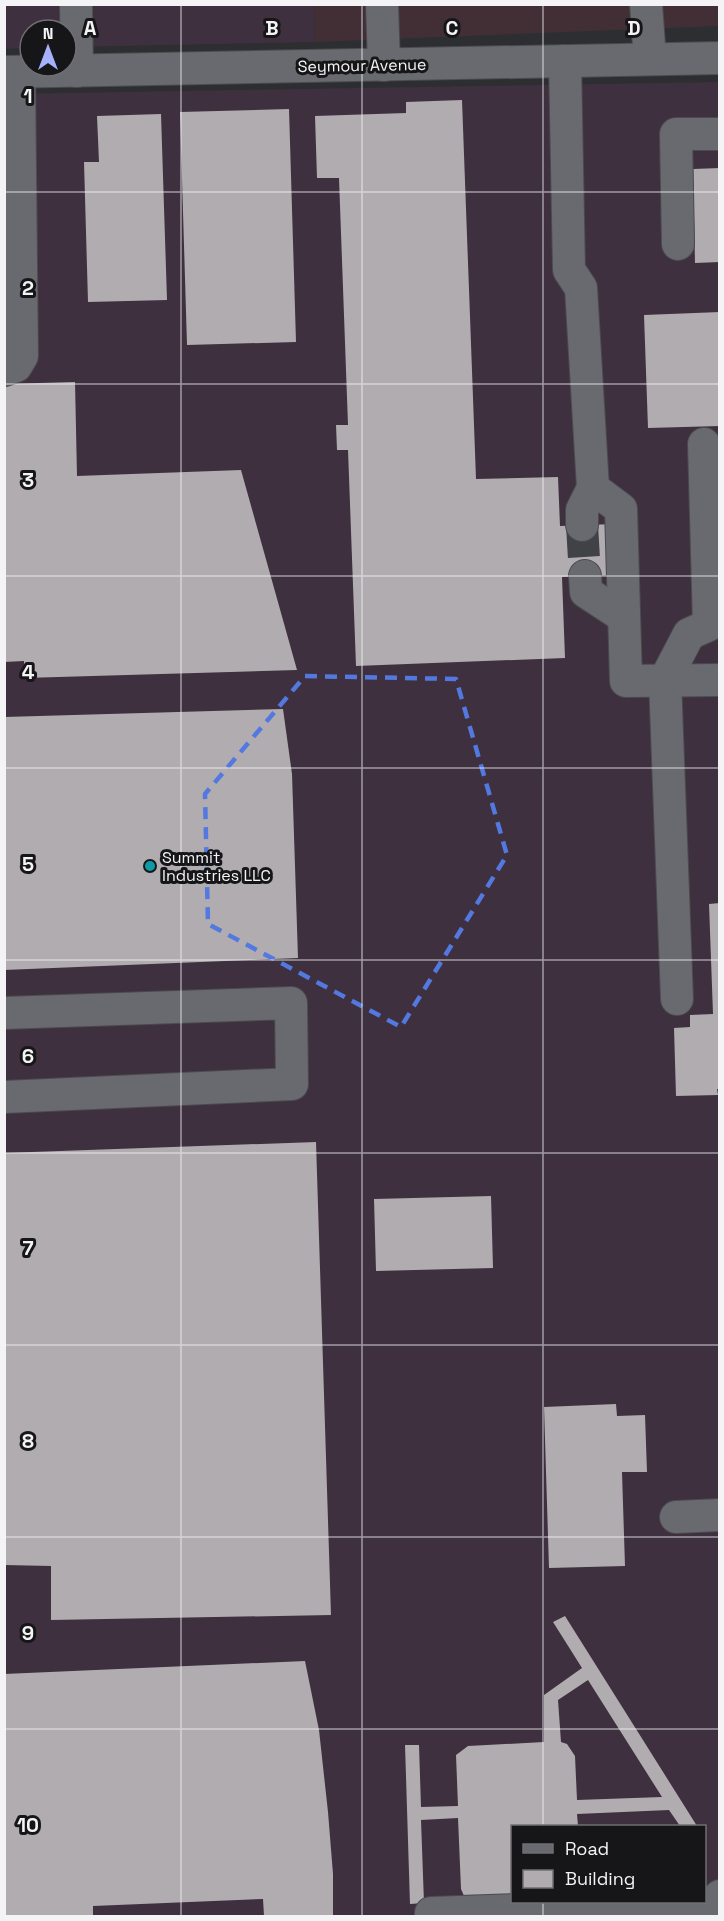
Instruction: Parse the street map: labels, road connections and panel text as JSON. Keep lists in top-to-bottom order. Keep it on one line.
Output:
{"streets":{"street":["Seymour Avenue"]},"places":["Summit Industries LLC"],"legend":["Road","Building"],"north":"top","grid":{"columns":["A","B","C","D"],"rows":["1","2","3","4","5","6","7","8","9","10"]}}
